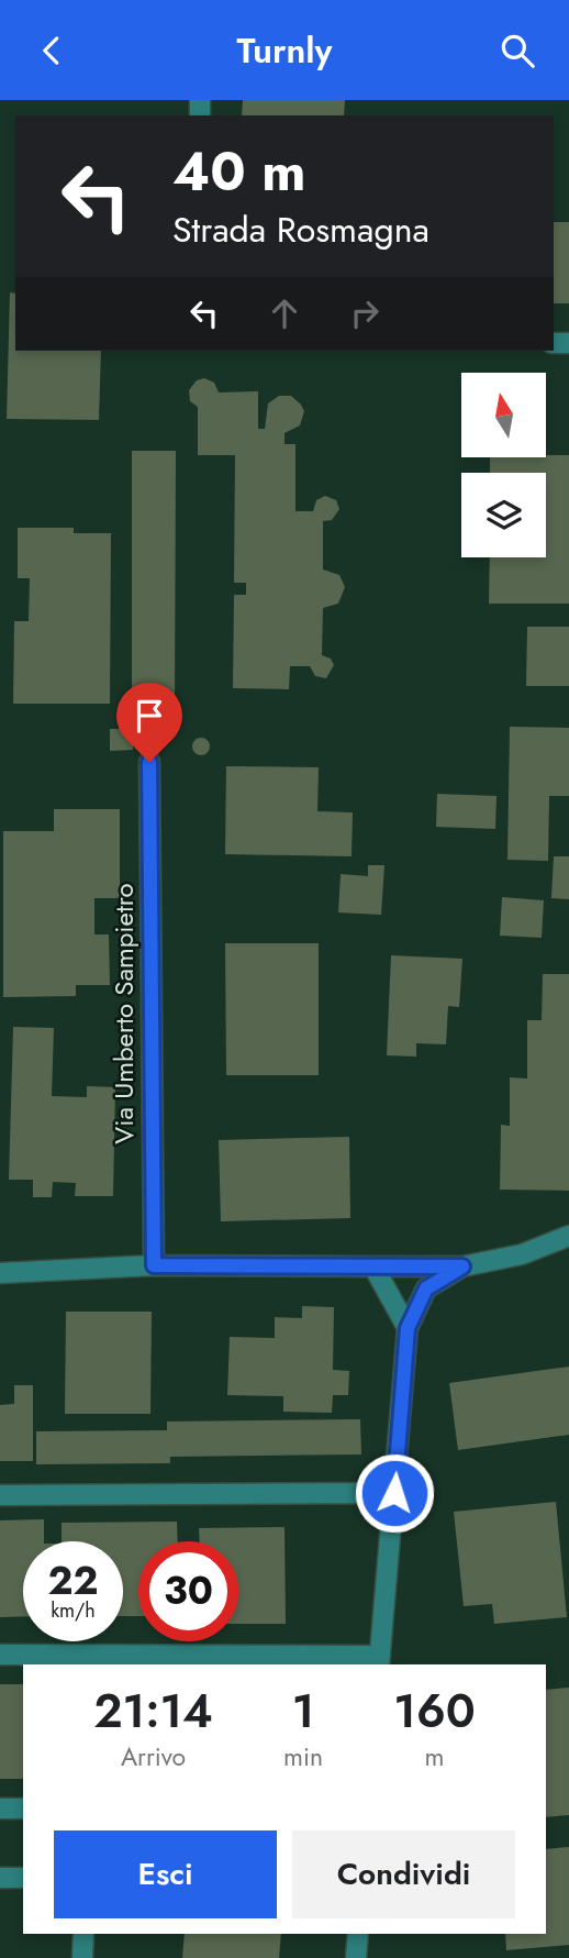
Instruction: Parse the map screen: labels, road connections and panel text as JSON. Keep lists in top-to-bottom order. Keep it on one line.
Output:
{"streets":{"street":["Via Umberto Sampietro"]},"north":"top","page":{"header":"Turnly","turn":["40 m","Strada Rosmagna"],"speed":"22 km/h","limit":"30","eta":["21:14","Arrivo","1","min","160","m"],"buttons":["Esci","Condividi"]}}
